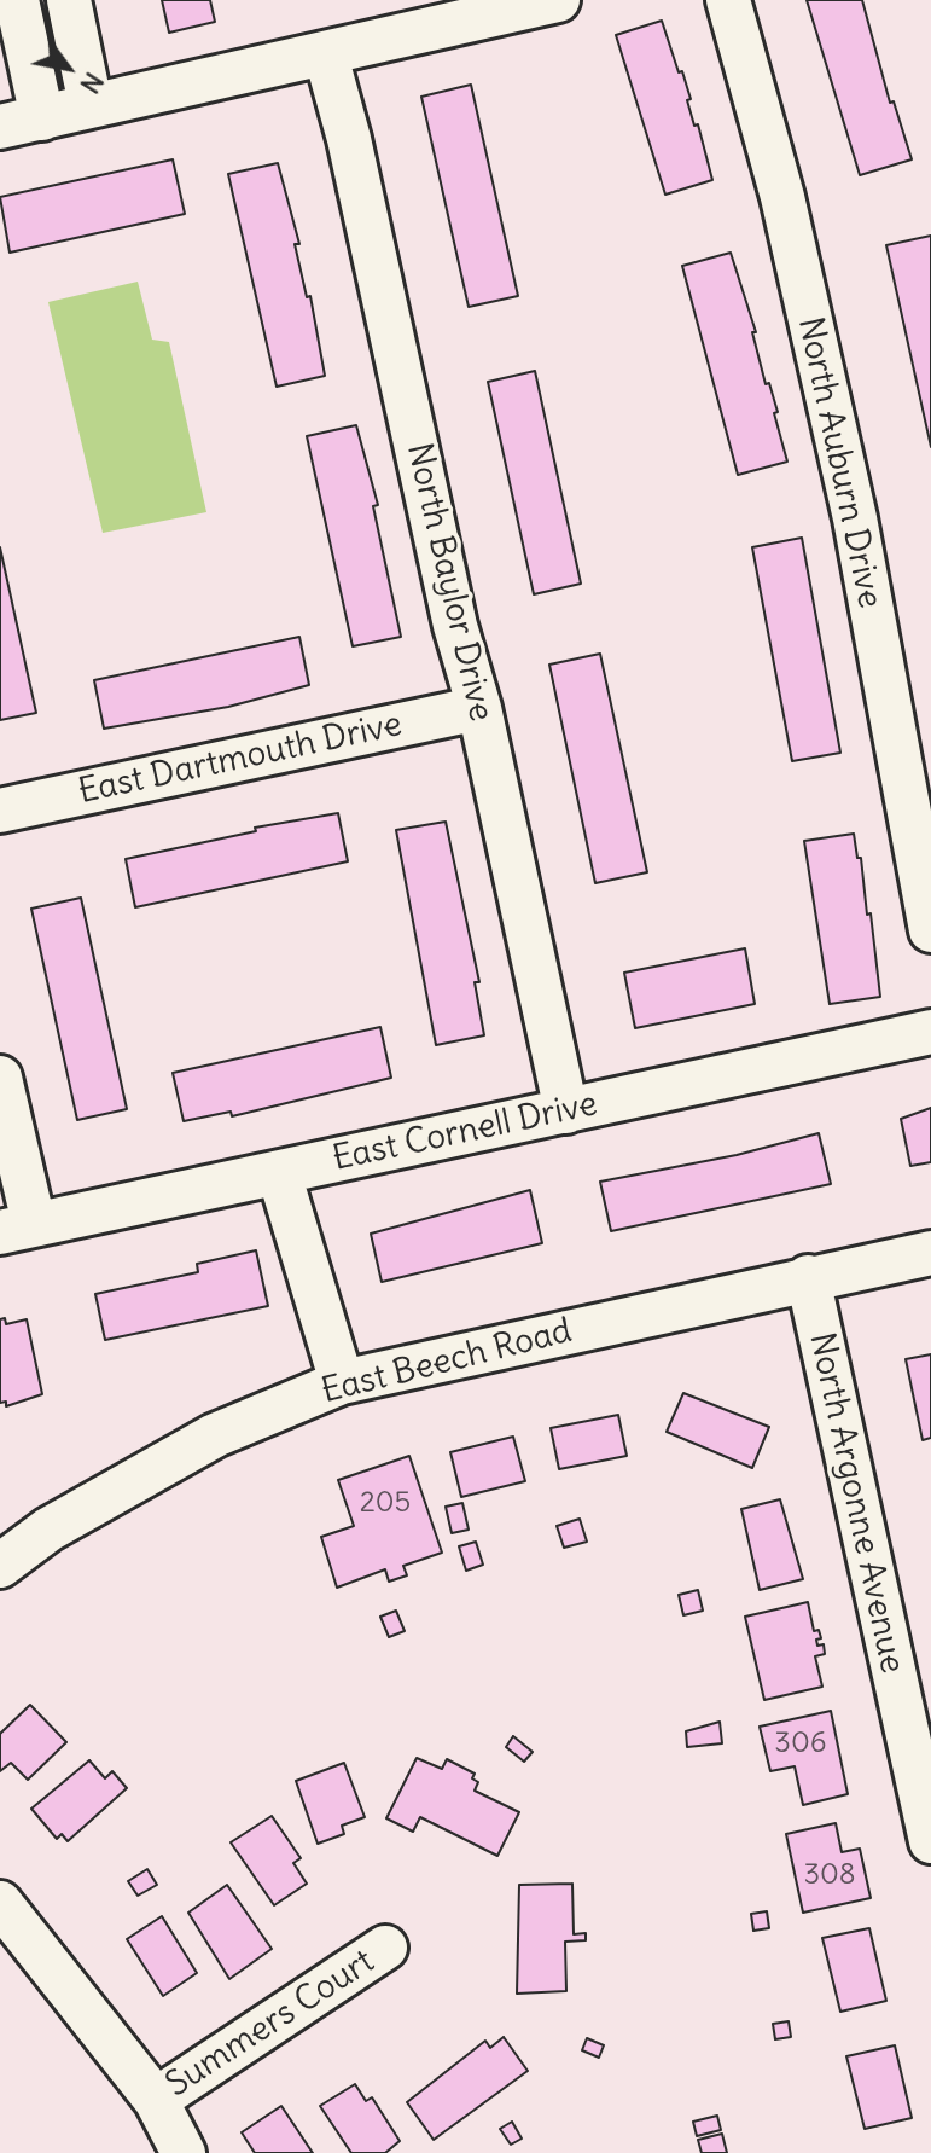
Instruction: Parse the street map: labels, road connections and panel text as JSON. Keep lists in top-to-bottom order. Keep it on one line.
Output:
{"streets":{"street":["North Auburn Drive","North Baylor Drive","East Dartmouth Drive","East Cornell Drive","East Beech Road","North Argonne Avenue","Summers Court"]},"crossings":[["North Baylor Drive","East Dartmouth Drive"],["North Baylor Drive","East Cornell Drive"],["East Beech Road","North Argonne Avenue"]],"house_numbers":["205","306","308"],"north":"bottom right"}
